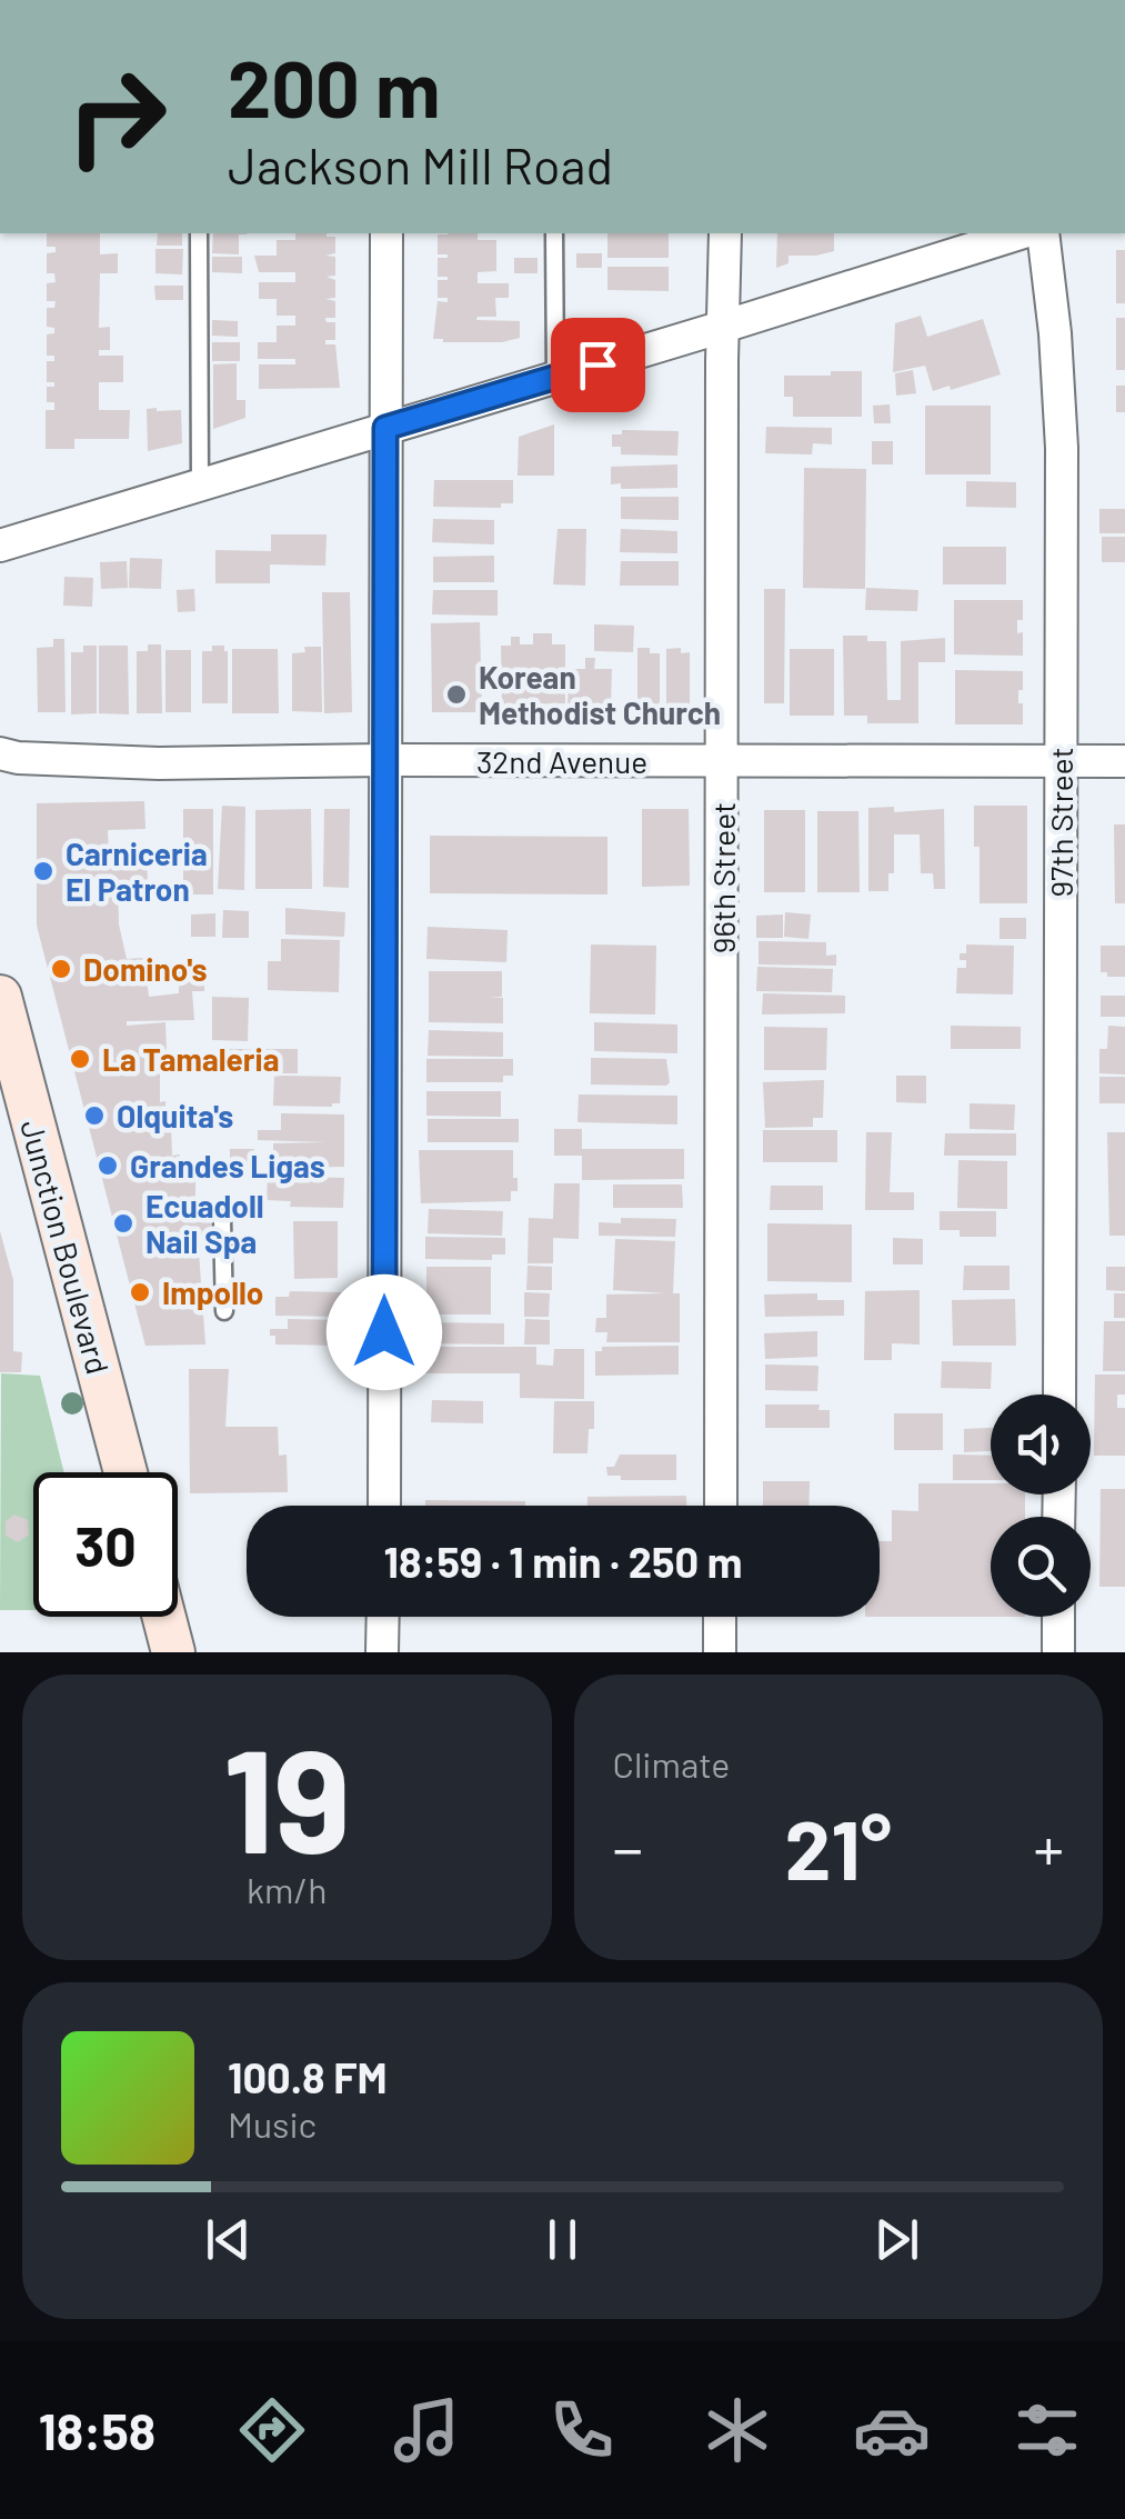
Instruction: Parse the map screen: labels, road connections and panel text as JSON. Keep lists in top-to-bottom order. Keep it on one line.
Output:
{"streets":{"main road":["Junction Boulevard"],"street":["32nd Avenue","97th Street","96th Street"]},"crossings":[["32nd Avenue","97th Street"],["32nd Avenue","96th Street"]],"places":["Korean Methodist Church","Carniceria El Patron","Domino's","La Tamaleria","Olquita's","Grandes Ligas","Ecuadoll Nail Spa","Impollo"],"page":{"turn":["200 m","Jackson Mill Road"],"limit":"30","trip":"18:59 · 1 min · 250 m","tile":[["19","km/h"],"Climate"],"heat":["−","21°","+"],"song":["100.8 FM","Music"],"tabs":"18:58"}}
